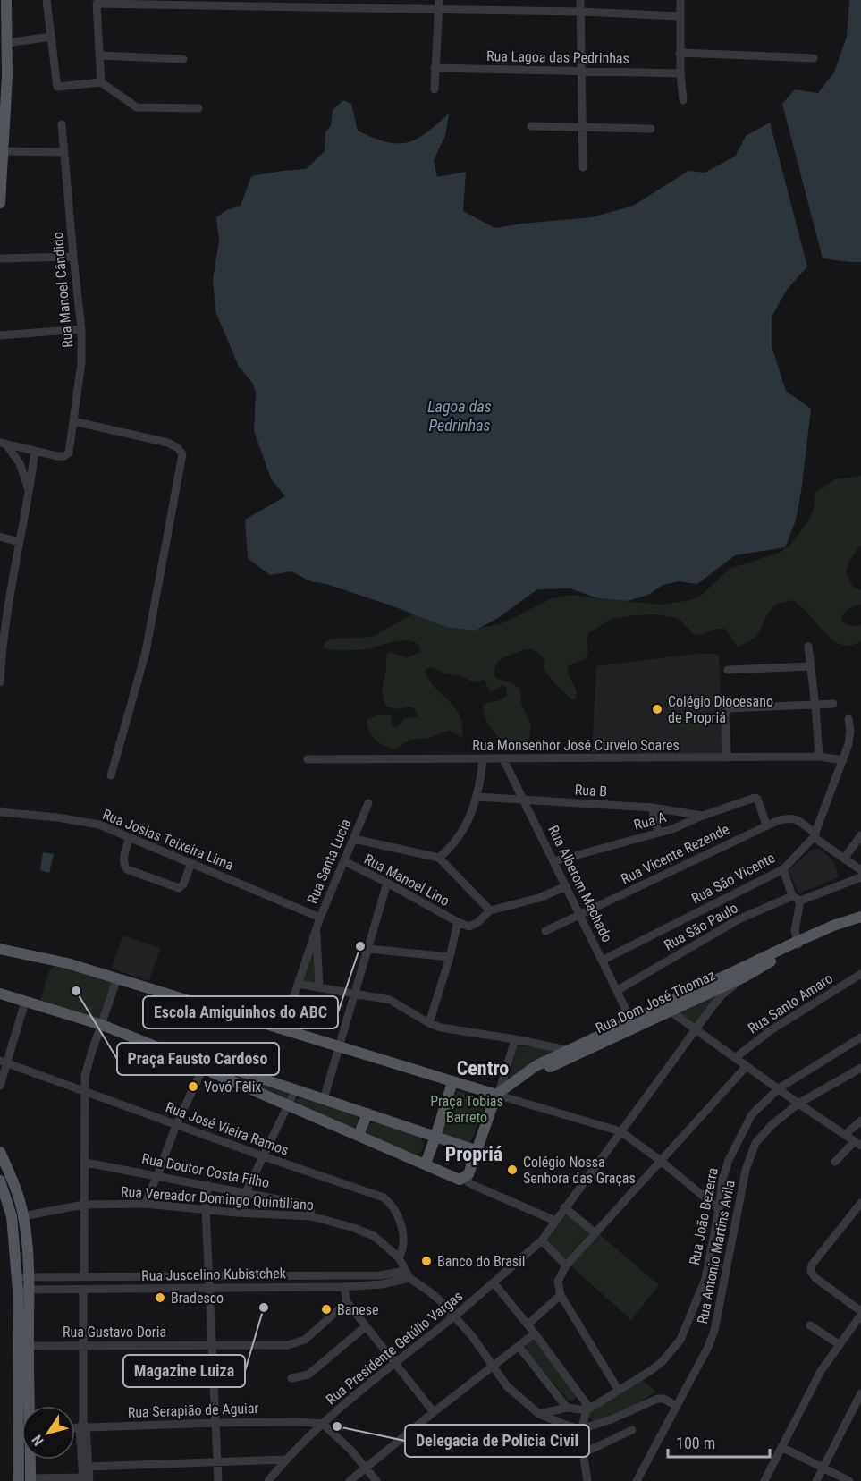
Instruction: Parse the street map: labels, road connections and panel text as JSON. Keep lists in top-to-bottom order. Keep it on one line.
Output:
{"streets":{"main road":["Rua Dom José Thomaz"],"street":["Rua Lagoa das Pedrinhas","Rua Manoel Cândido","Rua Monsenhor José Curvelo Soares","Rua B","Rua A","Rua Josias Teixeira Lima","Rua Vicente Rezende","Rua Santa Lucia","Rua São Vicente","Rua Manoel Lino","Rua Alberom Machado","Rua São Paulo","Rua Santo Amaro","Rua José Vieira Ramos","Rua Doutor Costa Filho","Rua Vereador Domingo Quintiliano","Rua João Bezerra","Rua Antonio Martins Avila","Rua Juscelino Kubistchek","Rua Gustavo Doria","Rua Presidente Getúlio Vargas","Rua Serapião de Aguiar"]},"crossings":[["Rua Monsenhor José Curvelo Soares","Rua São Vicente"],["Rua Monsenhor José Curvelo Soares","Rua Alberom Machado"],["Rua B","Rua A"],["Rua B","Rua Alberom Machado"],["Rua A","Rua Vicente Rezende"],["Rua A","Rua Alberom Machado"],["Rua Josias Teixeira Lima","Rua Santa Lucia"],["Rua Vicente Rezende","Rua São Vicente"],["Rua Vicente Rezende","Rua Alberom Machado"],["Rua Santa Lucia","Rua Manoel Lino"],["Rua São Vicente","Rua Alberom Machado"],["Rua Alberom Machado","Rua São Paulo"],["Rua Alberom Machado","Rua Dom José Thomaz"],["Rua Dom José Thomaz","Rua Presidente Getúlio Vargas"],["Rua José Vieira Ramos","Rua Vereador Domingo Quintiliano"],["Rua Doutor Costa Filho","Rua Vereador Domingo Quintiliano"],["Rua Presidente Getúlio Vargas","Rua Serapião de Aguiar"]],"districts":["Centro","Propriá"],"water":["Lagoa das Pedrinhas"],"parks":["Praça Tobias Barreto"],"places":["Colégio Diocesano de Propriá","Escola Amiguinhos do ABC","Praça Fausto Cardoso","Vovó Fêlix","Colégio Nossa Senhora das Graças","Banco do Brasil","Bradesco","Magazine Luiza","Banese","Delegacia de Policia Civil"],"scale_bar":"100 m","north":"bottom left"}
